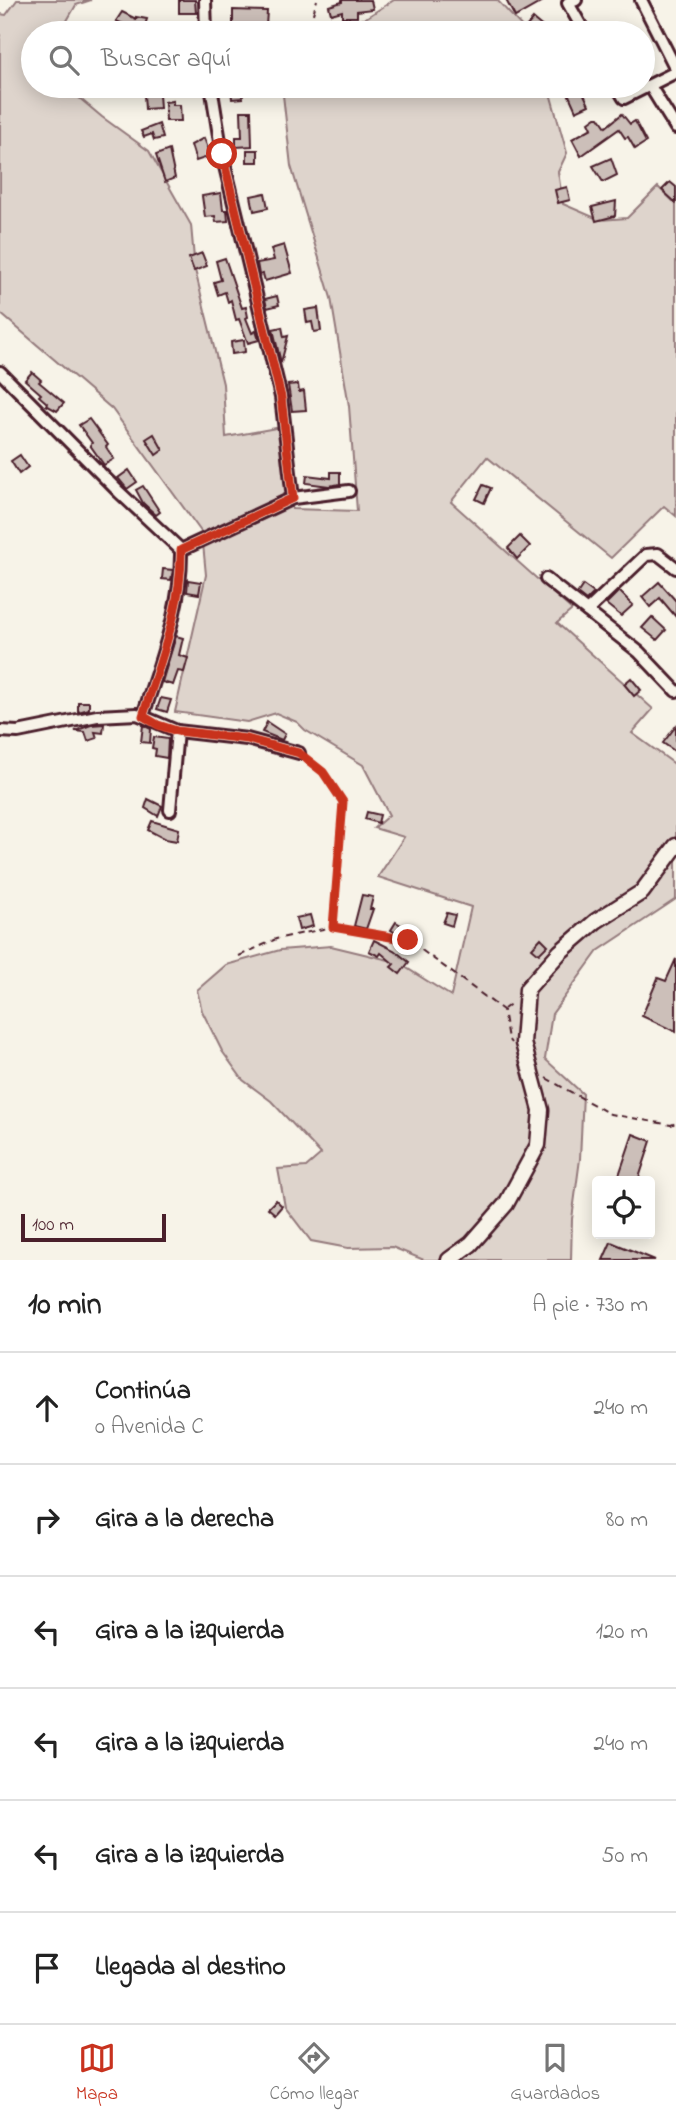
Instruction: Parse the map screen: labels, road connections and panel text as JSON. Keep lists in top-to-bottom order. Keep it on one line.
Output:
{"scale_bar":"100 m","page":{"search":"Buscar aquí","scale":"100 m","heading":["10 min","A pie · 730 m"],"list":[["Continúa","0 Avenida C","240 m"],["Gira a la derecha","80 m"],["Gira a la izquierda","120 m"],["Gira a la izquierda","240 m"],["Gira a la izquierda","50 m"],"Llegada al destino"],"nav":["Mapa","Cómo llegar","Guardados"]}}
